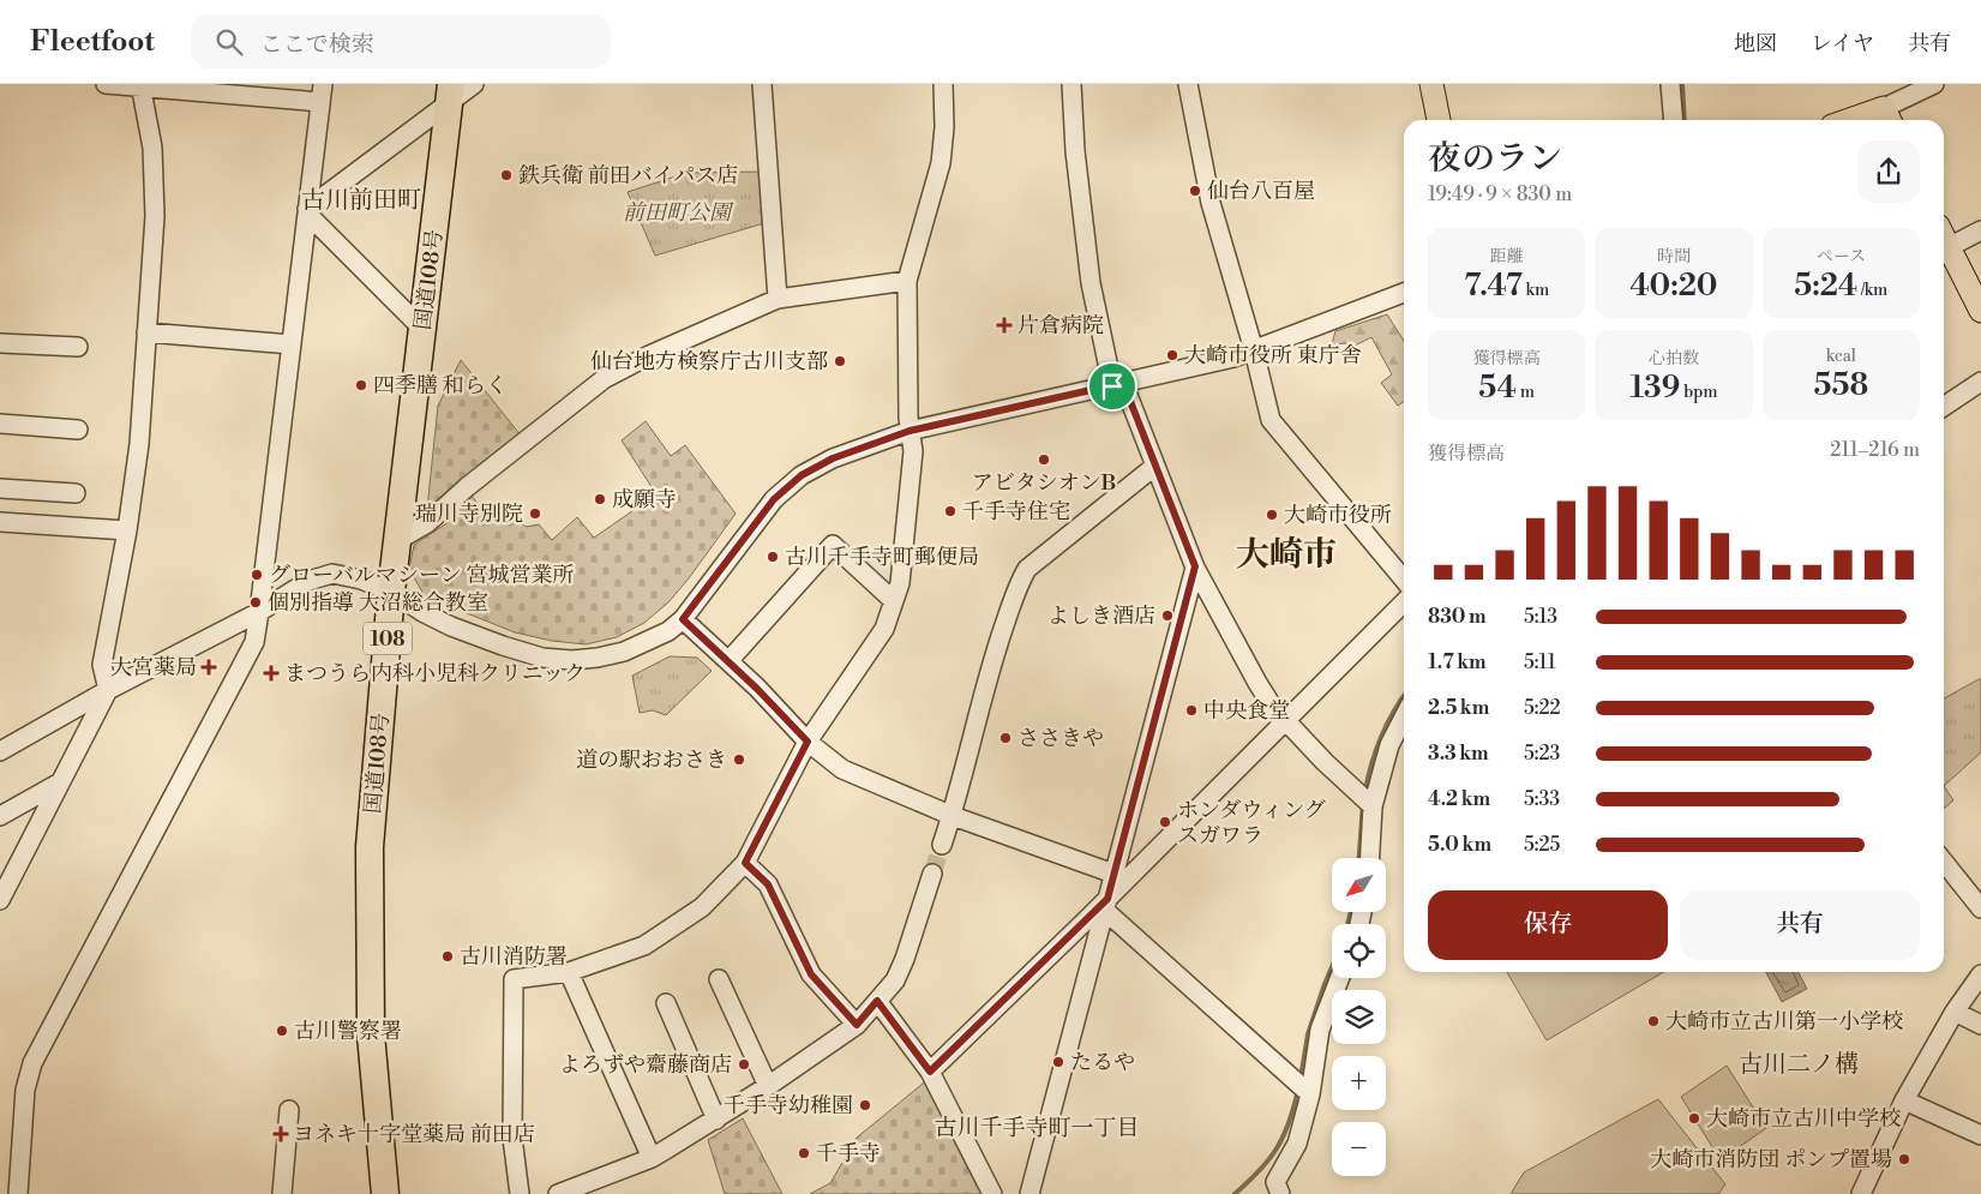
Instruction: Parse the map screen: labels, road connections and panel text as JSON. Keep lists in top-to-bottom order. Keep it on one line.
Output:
{"streets":{"highway":["国道108号","108"]},"districts":["古川前田町","大崎市","古川二ノ構","古川千手寺町一丁目"],"parks":["前田町公園"],"places":{"other":["鉄兵衛 前田バイパス店","仙台八百屋","大崎市役所 東庁舎","仙台地方検察庁古川支部","四季膳 和らく","アビタシオンB","成願寺","千手寺住宅","瑞川寺別院","大崎市役所","古川千手寺町郵便局","グローバルマシーン 宮城営業所","個別指導 大沼総合教室","よしき酒店","中央食堂","ささきや","道の駅おおさき","ホンダウィング スガワラ","古川消防署","大崎市立古川第一小学校","古川警察署","たるや","よろずや齋藤商店","千手寺幼稚園","大崎市立古川中学校","千手寺","大崎市消防団 ポンプ置場"],"health":["片倉病院","大宮薬局","まつうら内科小児科クリニック","ヨネキ十字堂薬局 前田店"]},"north":"bottom left","page":{"header":"Fleetfoot","search":"ここで検索","nav":["地図","レイヤ","共有"],"heading":["夜のラン","19:49 · 9 × 830 m"],"stats":[["距離","7.47 km"],["時間","40:20"],["ペース","5:24 /km"],["獲得標高","54 m"],["心拍数","139 bpm"],["kcal","558"]],"chart":["獲得標高","211–216 m"],"list":[{"name":"830 m","note":"5:13"},{"name":"1.7 km","note":"5:11"},{"name":"2.5 km","note":"5:22"},{"name":"3.3 km","note":"5:23"},{"name":"4.2 km","note":"5:33"},{"name":"5.0 km","note":"5:25"}],"map_buttons":["+","−"],"buttons":["保存","共有"]}}
